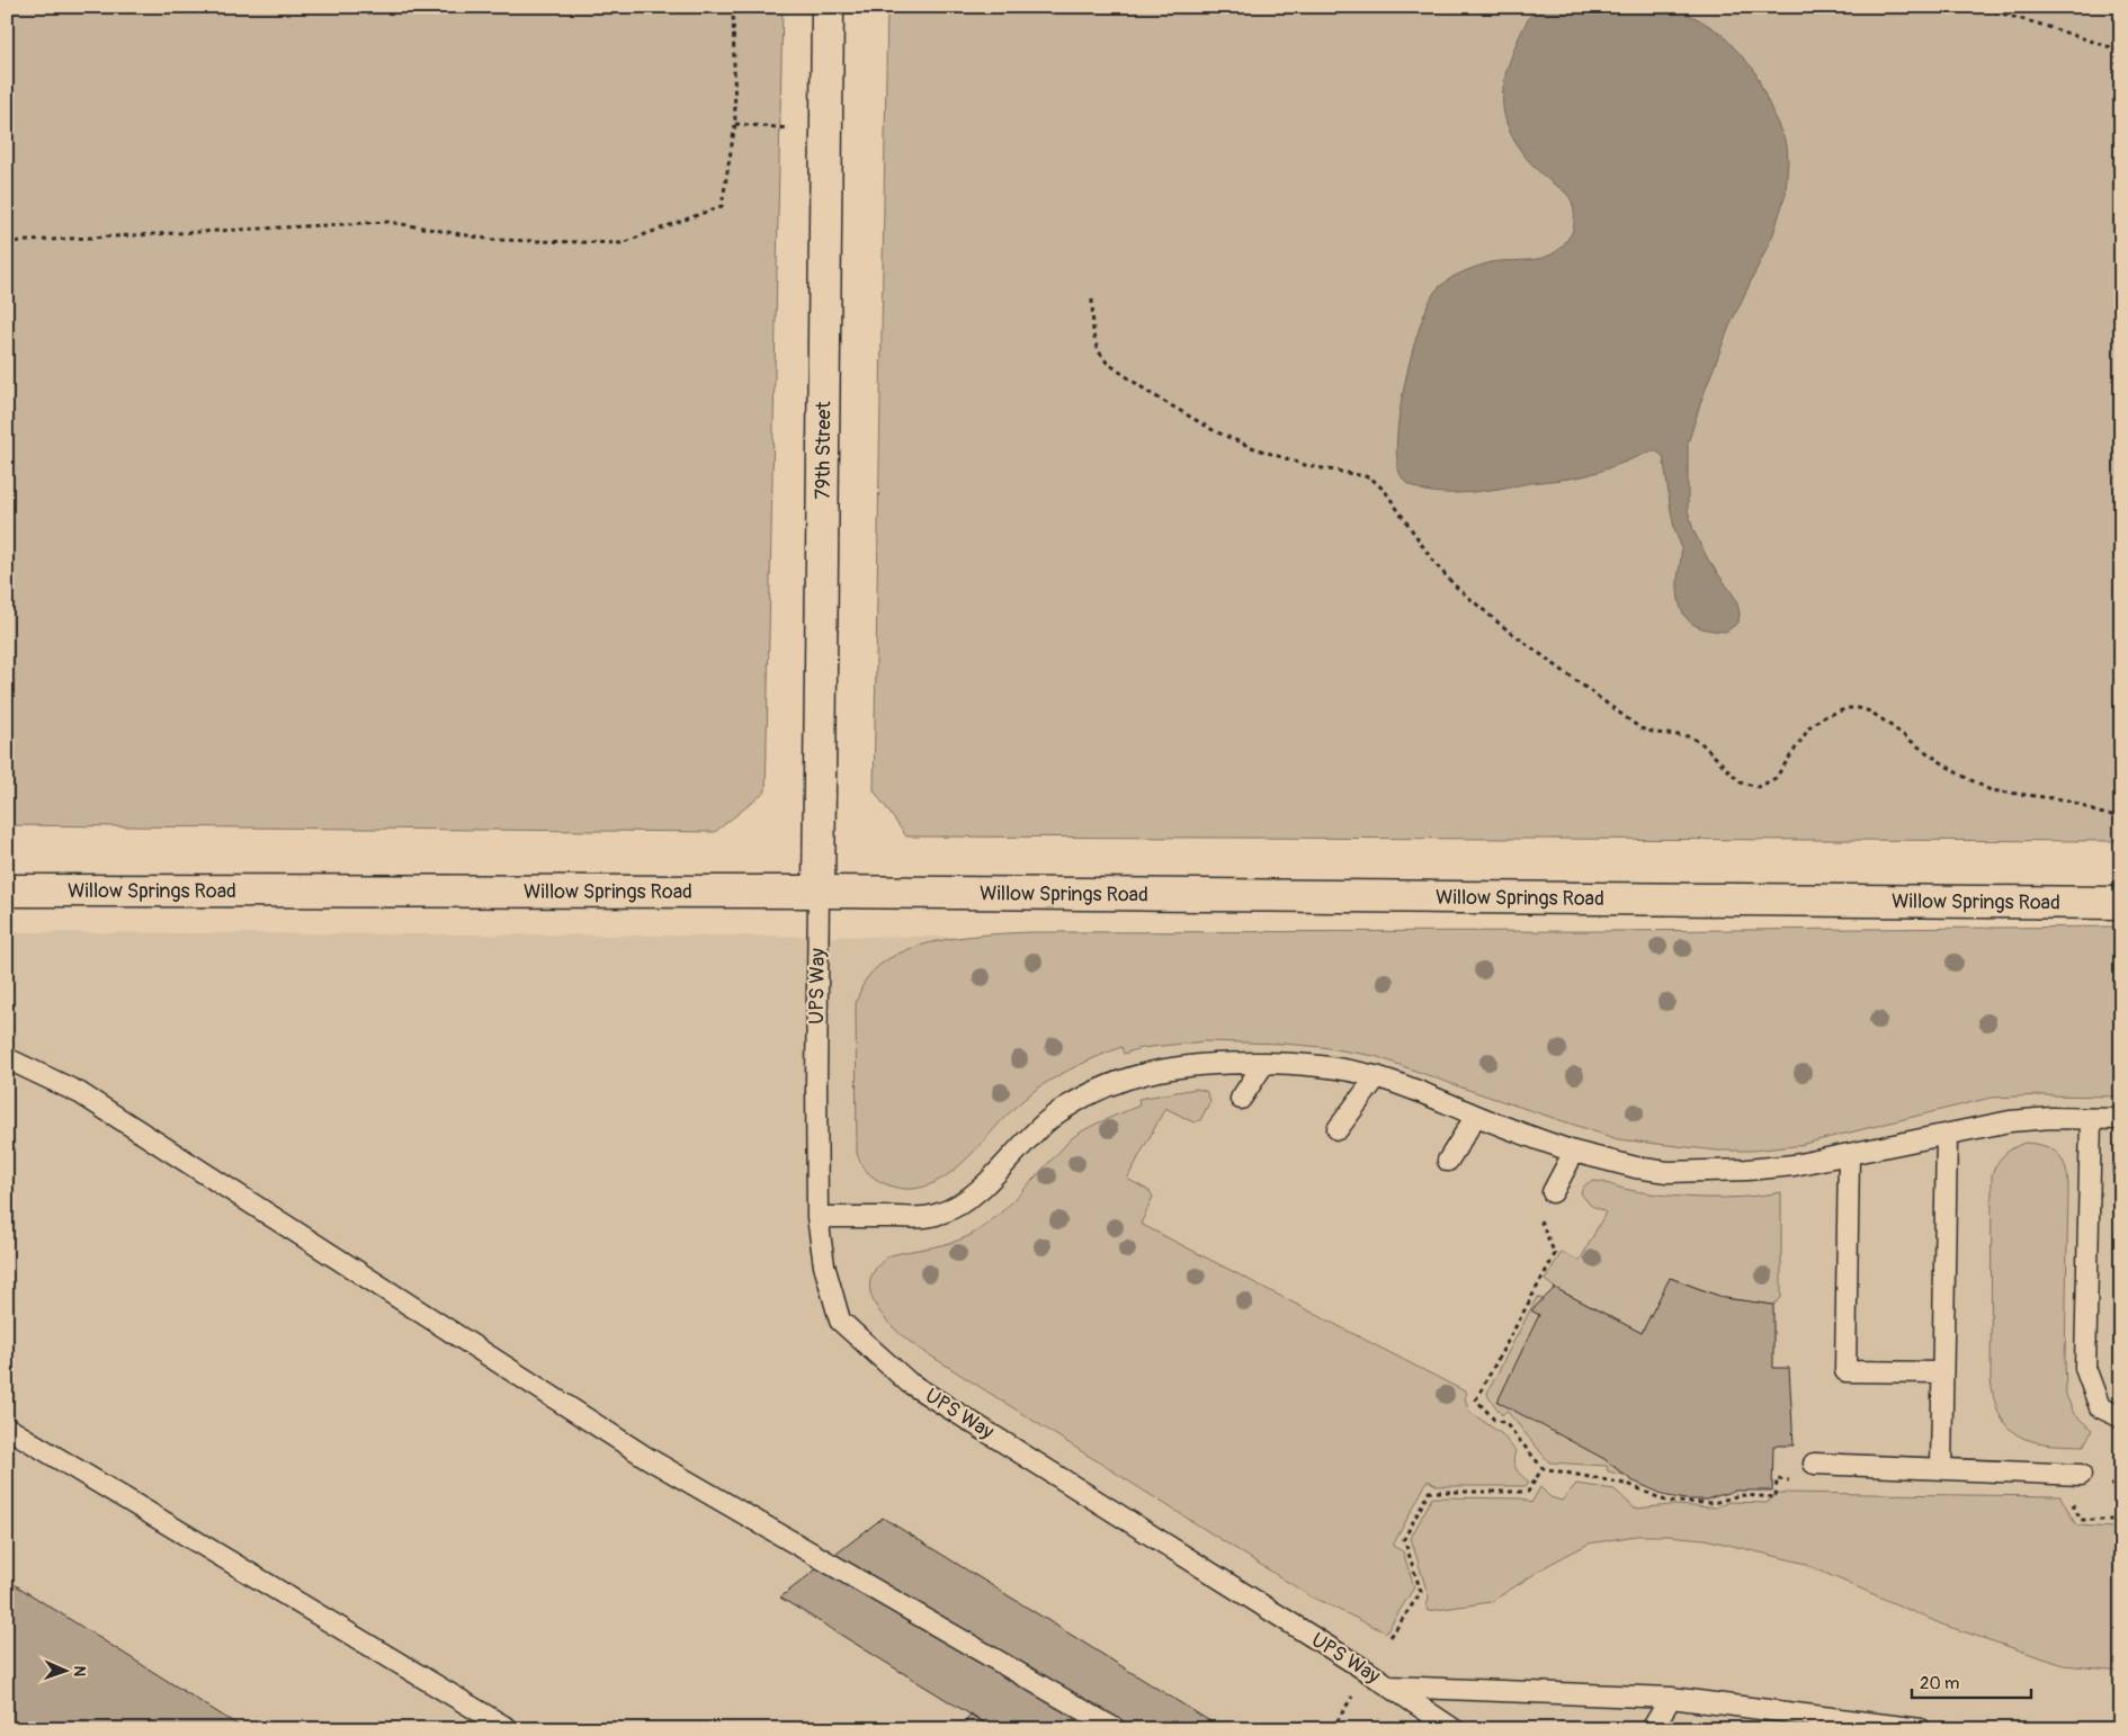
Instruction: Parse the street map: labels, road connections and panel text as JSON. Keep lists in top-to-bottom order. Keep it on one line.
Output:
{"streets":{"main road":["79th Street","Willow Springs Road"],"lane":["UPS Way"]},"crossings":[["79th Street","Willow Springs Road"],["79th Street","UPS Way"],["Willow Springs Road","UPS Way"]],"scale_bar":"20 m","north":"right"}
